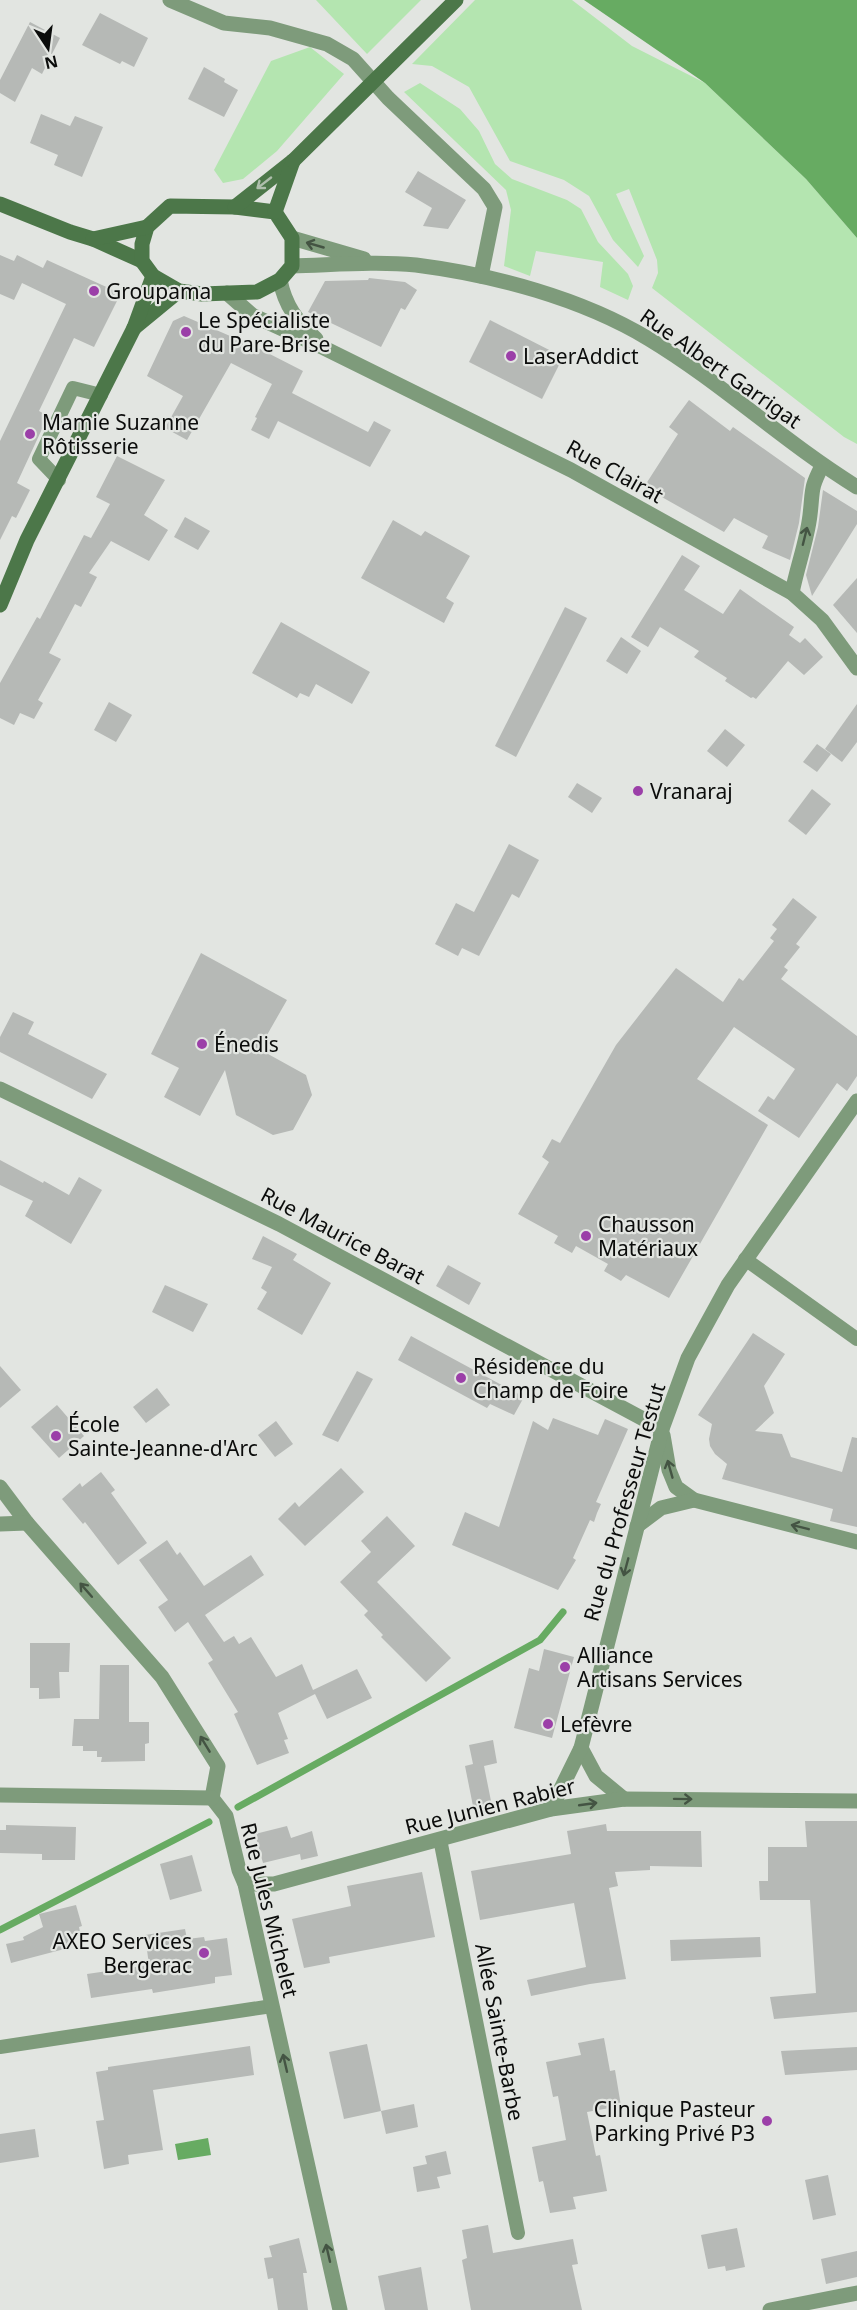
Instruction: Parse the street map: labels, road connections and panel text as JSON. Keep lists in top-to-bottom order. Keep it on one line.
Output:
{"streets":{"street":["Rue Albert Garrigat","Rue Clairat","Rue Maurice Barat","Rue du Professeur Testut","Rue Junien Rabier","Rue Jules Michelet"],"lane":["Allée Sainte-Barbe"]},"crossings":[["Rue Albert Garrigat","Rue Clairat"],["Rue Maurice Barat","Rue du Professeur Testut"],["Rue du Professeur Testut","Rue Junien Rabier"],["Rue Junien Rabier","Rue Jules Michelet"],["Rue Junien Rabier","Allée Sainte-Barbe"]],"one_way":["Rue Junien Rabier","Rue Jules Michelet"],"places":["Groupama","Le Spécialiste du Pare-Brise","LaserAddict","Mamie Suzanne Rôtisserie","Vranaraj","Énedis","Chausson Matériaux","Résidence du Champ de Foire","École Sainte-Jeanne-d'Arc","Alliance Artisans Services","Lefèvre","AXEO Services Bergerac","Clinique Pasteur Parking Privé P3"],"north":"bottom"}
